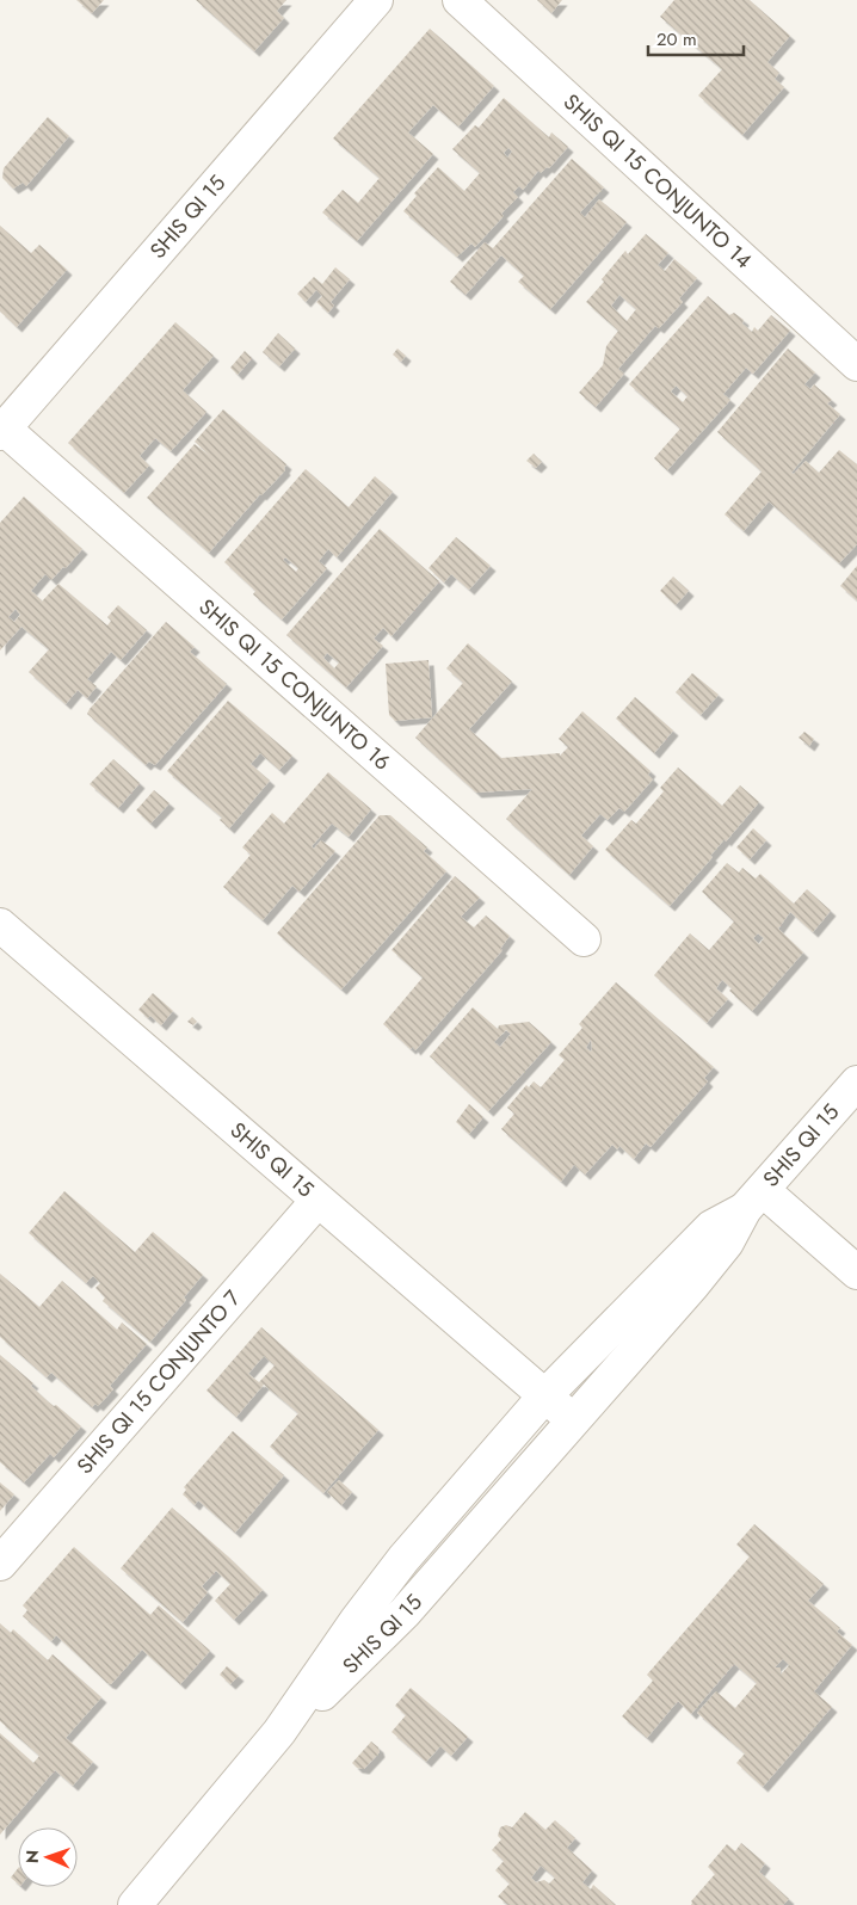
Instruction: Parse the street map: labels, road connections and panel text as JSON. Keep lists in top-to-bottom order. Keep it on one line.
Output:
{"streets":{"street":["SHIS QI 15 CONJUNTO 14","SHIS QI 15","SHIS QI 15 CONJUNTO 16","SHIS QI 15 CONJUNTO 7"]},"crossings":[["SHIS QI 15","SHIS QI 15 CONJUNTO 16"],["SHIS QI 15","SHIS QI 15 CONJUNTO 7"]],"scale_bar":"20 m","north":"left"}
